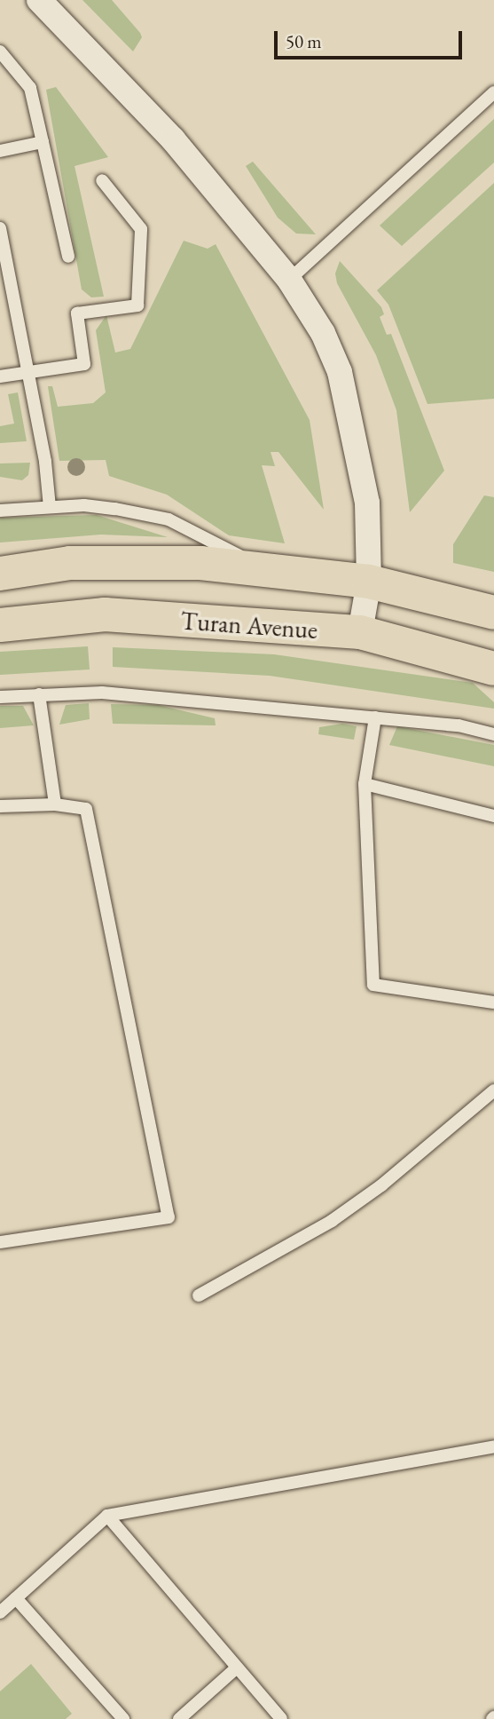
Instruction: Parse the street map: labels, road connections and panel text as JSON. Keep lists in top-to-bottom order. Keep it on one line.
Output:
{"streets":{"main road":["Turan Avenue"]},"scale_bar":"50 m"}
